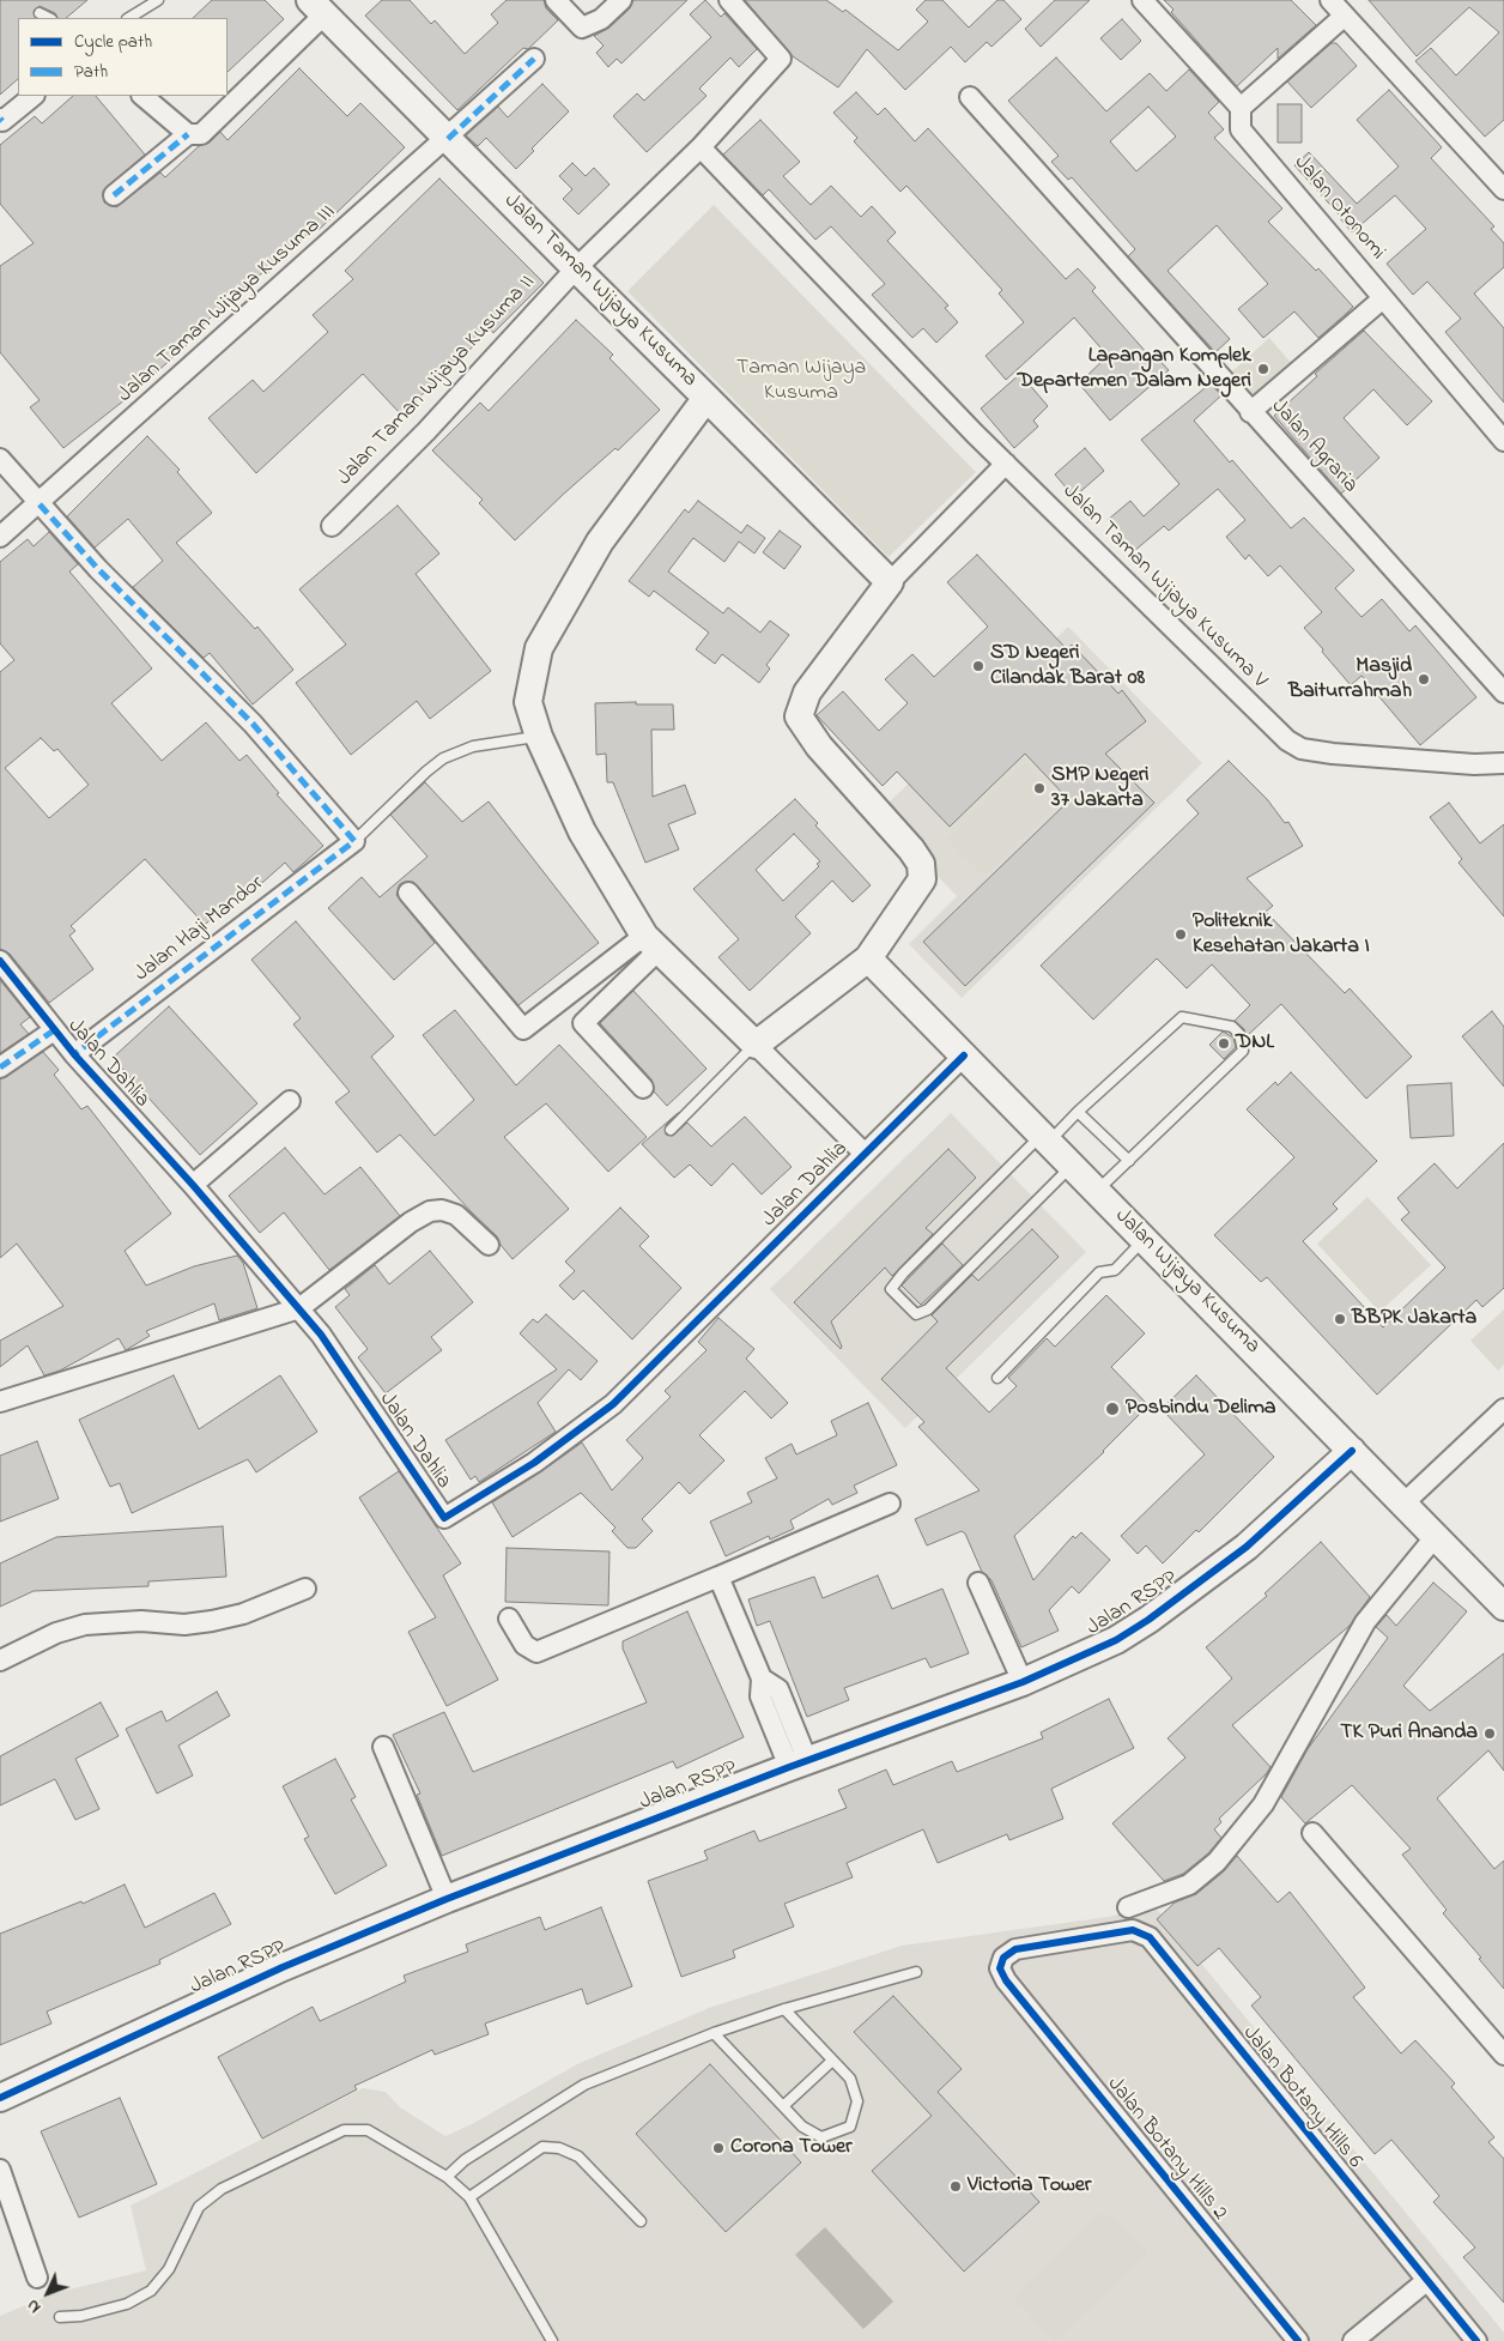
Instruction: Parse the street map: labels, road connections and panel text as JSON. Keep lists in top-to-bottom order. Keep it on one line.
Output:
{"streets":{"street":["Jalan Otonomi","Jalan Taman Wijaya Kusuma","Jalan Taman Wijaya Kusuma III","Jalan Taman Wijaya Kusuma II","Jalan Agraria","Jalan Taman Wijaya Kusuma V","Jalan Haji Mandor","Jalan Dahlia","Jalan Wijaya Kusuma","Jalan RSPP","Jalan Botany Hills 6","Jalan Botany Hills 2"]},"crossings":[["Jalan Taman Wijaya Kusuma","Jalan Taman Wijaya Kusuma III"],["Jalan Taman Wijaya Kusuma","Jalan Taman Wijaya Kusuma II"],["Jalan Taman Wijaya Kusuma II","Jalan Taman Wijaya Kusuma V"],["Jalan Haji Mandor","Jalan Dahlia"],["Jalan Dahlia","Jalan Wijaya Kusuma"],["Jalan Wijaya Kusuma","Jalan RSPP"],["Jalan Botany Hills 6","Jalan Botany Hills 2"]],"parks":["Taman Wijaya Kusuma"],"places":["Lapangan Komplek Departemen Dalam Negeri","SD Negeri Cilandak Barat 08","Masjid Baiturrahmah","SMP Negeri 37 Jakarta","Politeknik Kesehatan Jakarta I","DNL","BBPK Jakarta","Posbindu Delima","TK Puri Ananda","Corona Tower","Victoria Tower"],"legend":["Cycle path","Path"],"north":"bottom left"}
